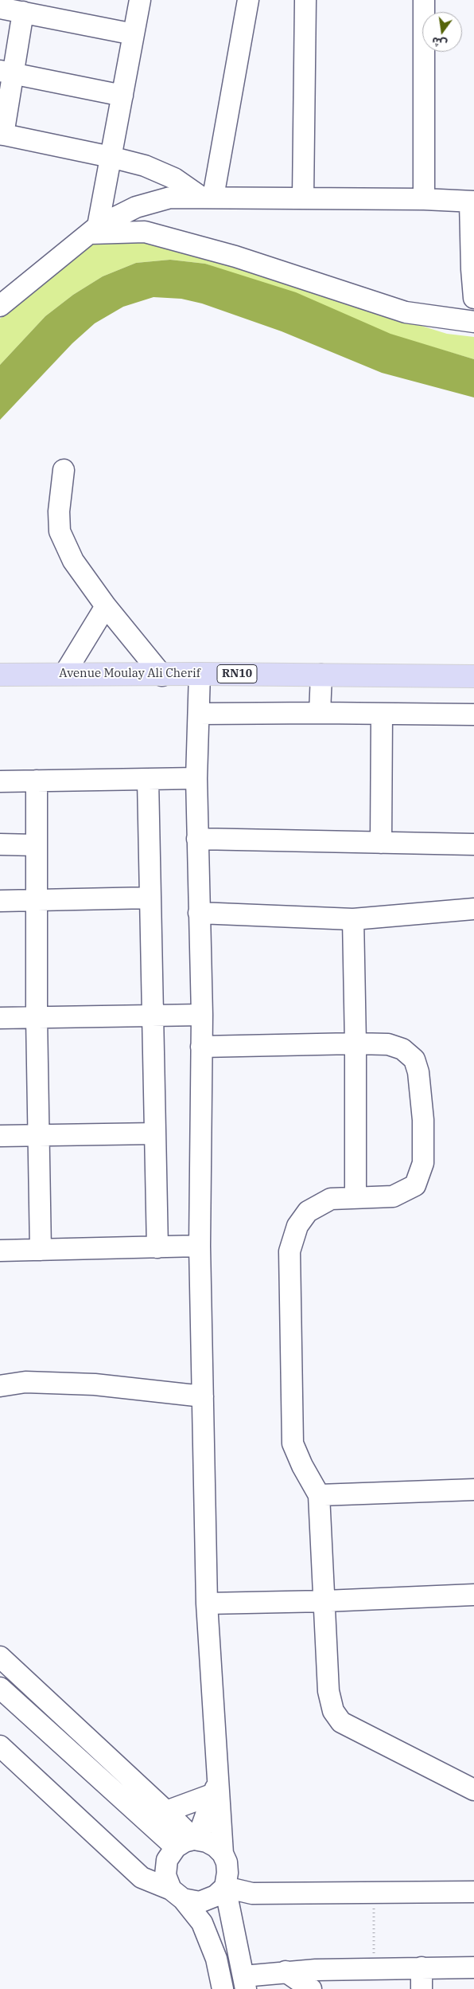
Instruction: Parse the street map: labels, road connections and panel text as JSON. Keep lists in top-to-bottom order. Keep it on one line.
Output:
{"streets":{"main road":["Avenue Moulay Ali Cherif","RN10"]},"north":"bottom"}
